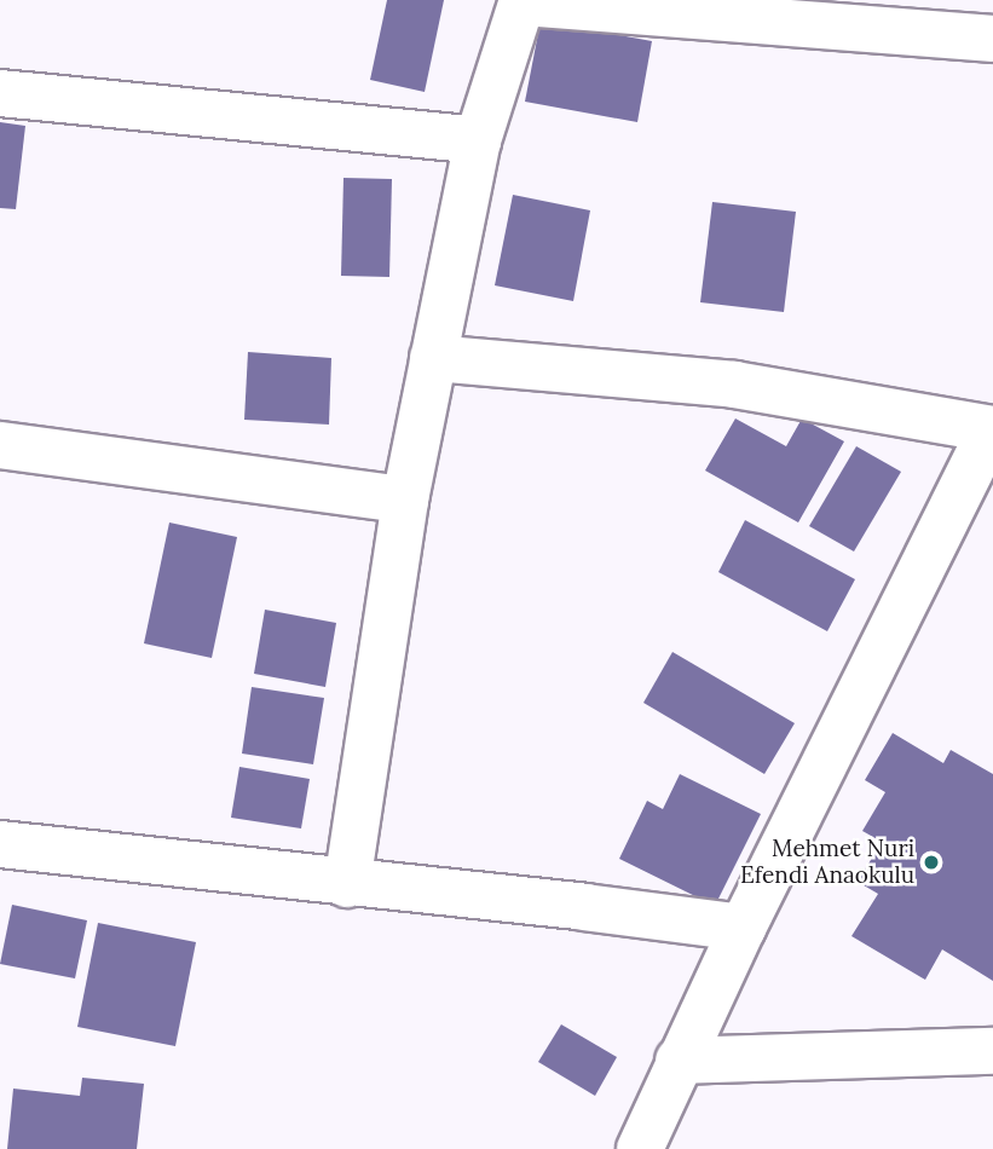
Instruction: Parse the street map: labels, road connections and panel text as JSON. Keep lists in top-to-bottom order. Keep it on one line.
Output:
{"places":["Mehmet Nuri Efendi Anaokulu"]}
